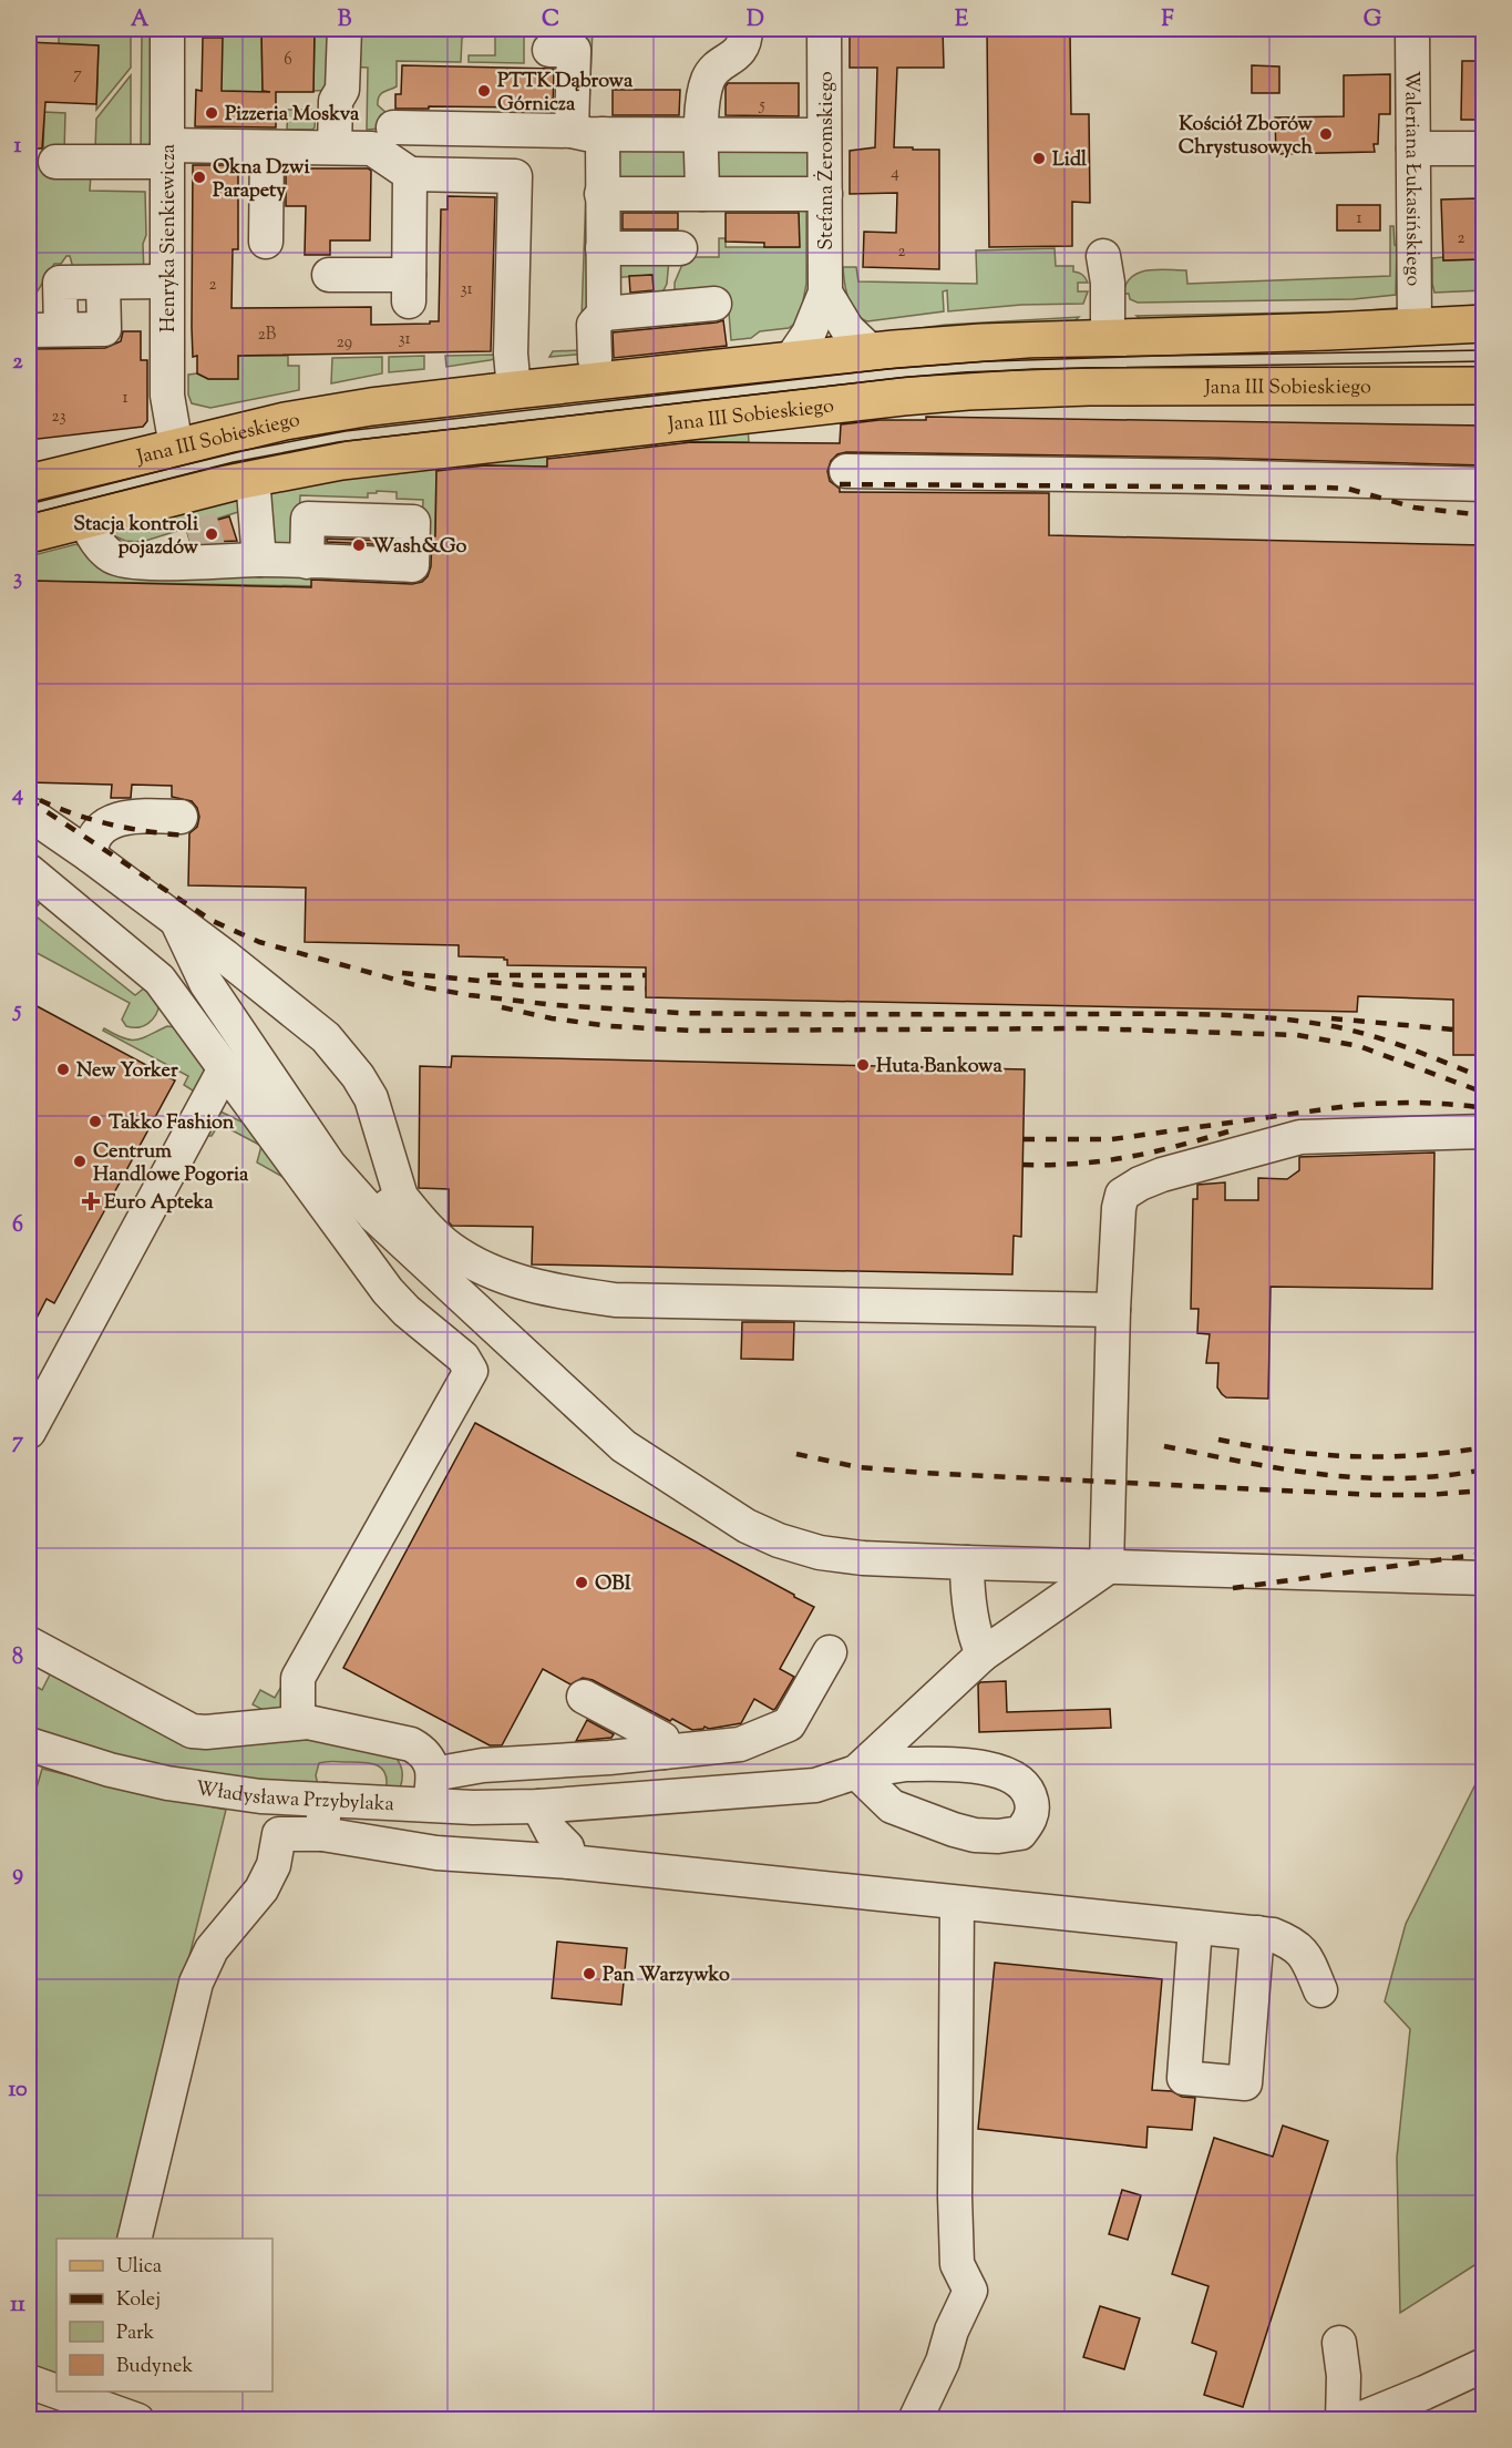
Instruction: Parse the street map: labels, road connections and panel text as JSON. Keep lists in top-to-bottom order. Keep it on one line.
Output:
{"streets":{"main road":["Jana III Sobieskiego"],"street":["Stefana Żeromskiego","Waleriana Łukasińskiego","Henryka Sienkiewicza","Władysława Przybylaka"]},"crossings":[["Stefana Żeromskiego","Jana III Sobieskiego"],["Waleriana Łukasińskiego","Jana III Sobieskiego"],["Henryka Sienkiewicza","Jana III Sobieskiego"]],"places":{"other":["PTTK Dąbrowa Górnicza","Pizzeria Moskva","Kościół Zborów Chrystusowych","Lidl","Okna Dzwi Parapety","Stacja kontroli pojazdów","Wash&Go","Huta Bankowa","New Yorker","Takko Fashion","Centrum Handlowe Pogoria","OBI","Pan Warzywko"],"health":["Euro Apteka"]},"house_numbers":["6","7","5","4","1","2","2","2","31","2B","31","29","1","23"],"legend":["Ulica","Kolej","Park","Budynek"],"grid":{"columns":["A","B","C","D","E","F","G"],"rows":["1","2","3","4","5","6","7","8","9","10","11"]}}
